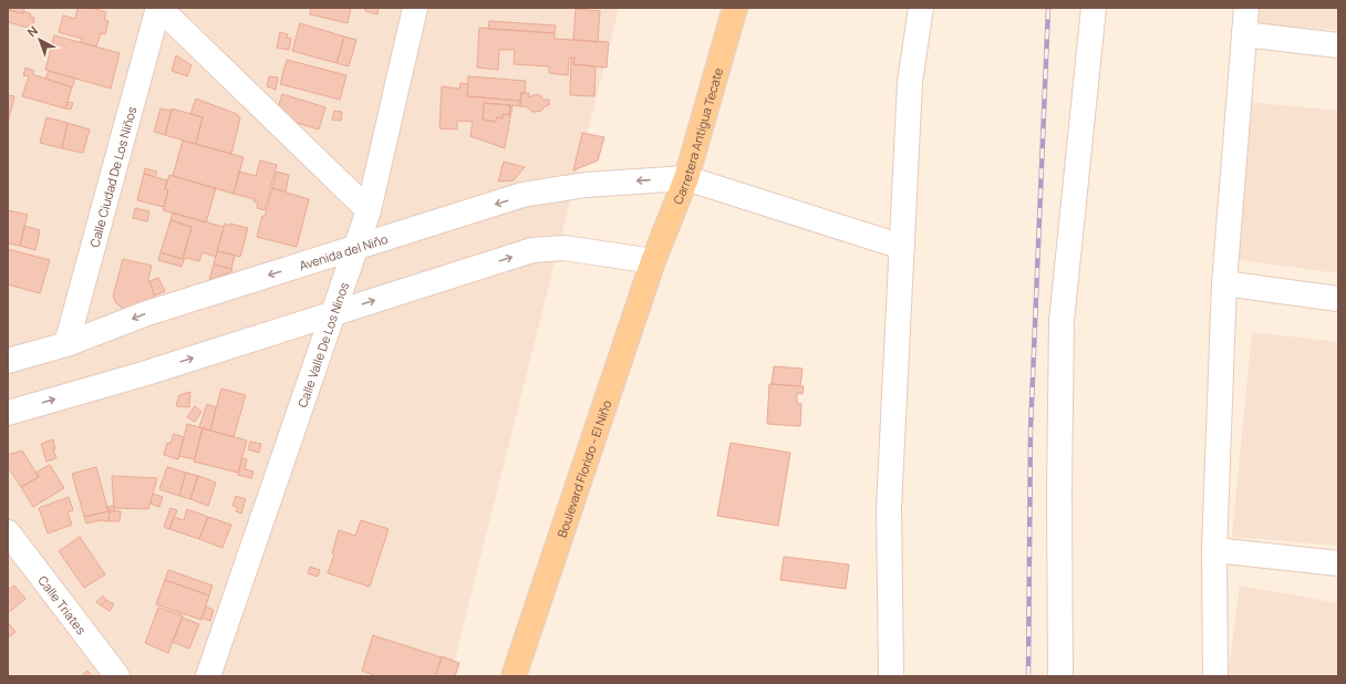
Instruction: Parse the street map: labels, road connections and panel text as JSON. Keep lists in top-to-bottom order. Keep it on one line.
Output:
{"streets":{"main road":["Carretera Antigua Tecate","Boulevard Florido - El Niño"],"street":["Calle Ciudad De Los Niños","Avenida del Niño","Calle Valle De Los Ninos","Calle Triates"]},"crossings":[["Carretera Antigua Tecate","Avenida del Niño"],["Carretera Antigua Tecate","Boulevard Florido - El Niño"],["Calle Ciudad De Los Niños","Avenida del Niño"],["Avenida del Niño","Calle Valle De Los Ninos"]],"north":"top left"}
